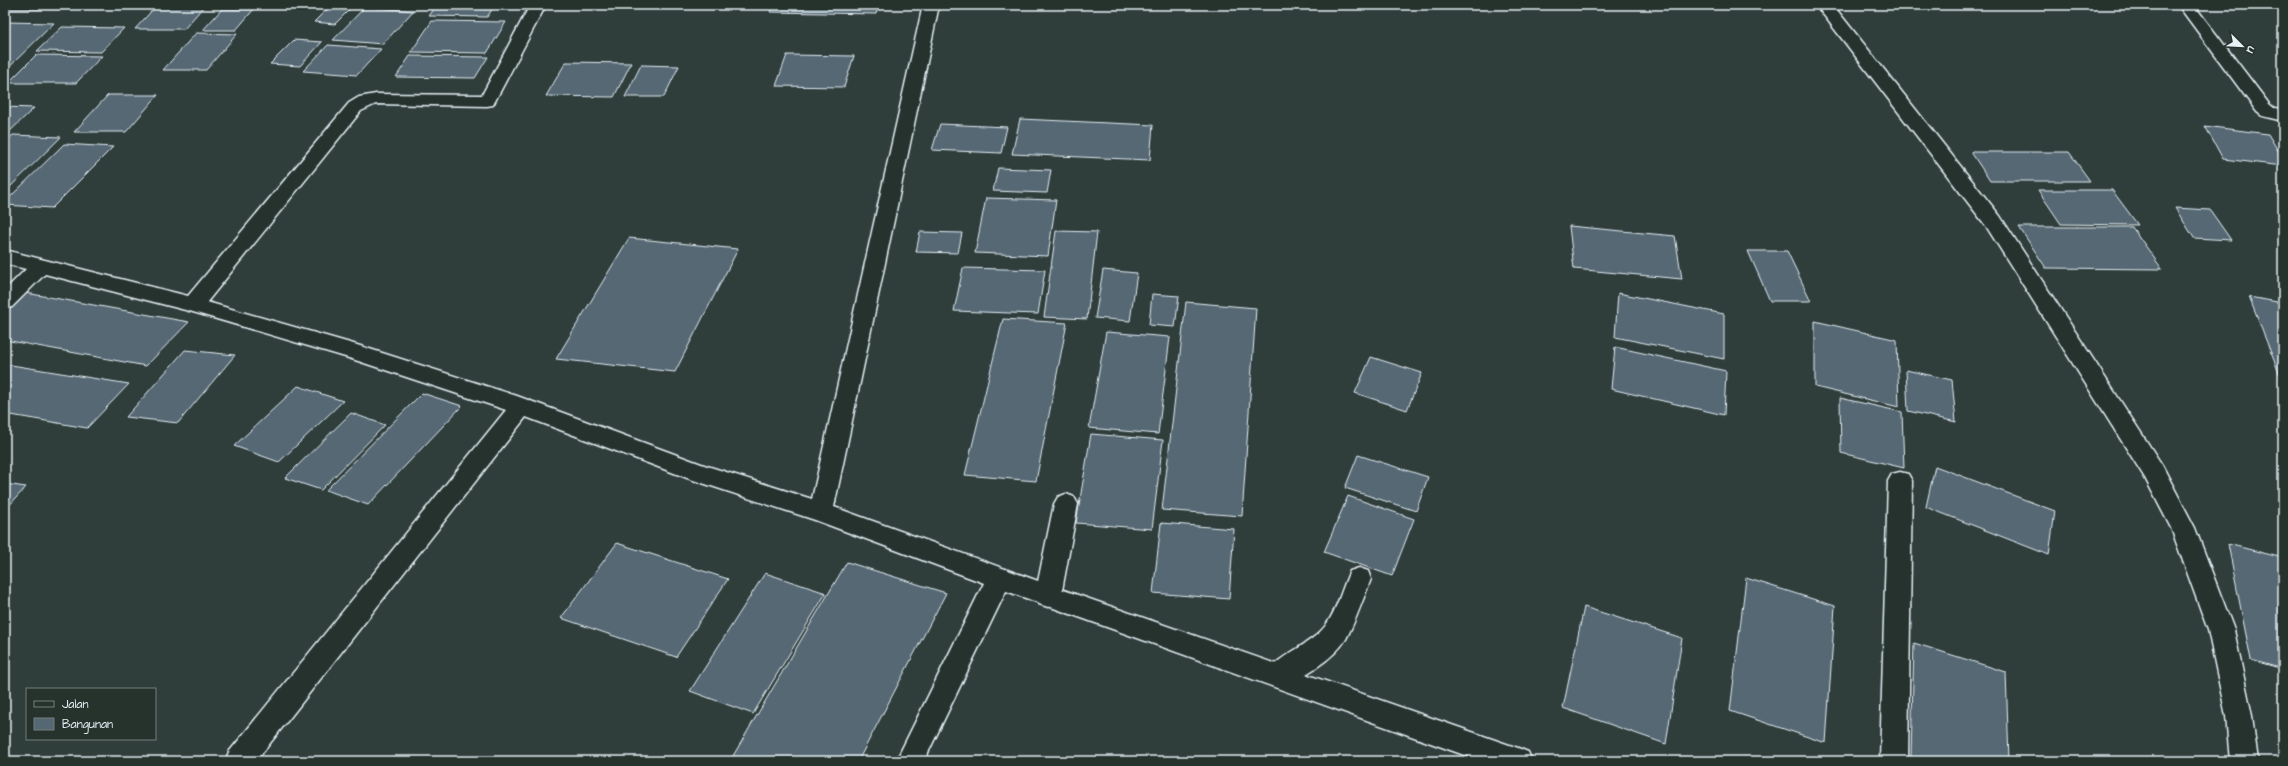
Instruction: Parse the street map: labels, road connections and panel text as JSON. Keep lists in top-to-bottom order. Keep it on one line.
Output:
{"legend":["Jalan","Bangunan"],"north":"bottom right"}
